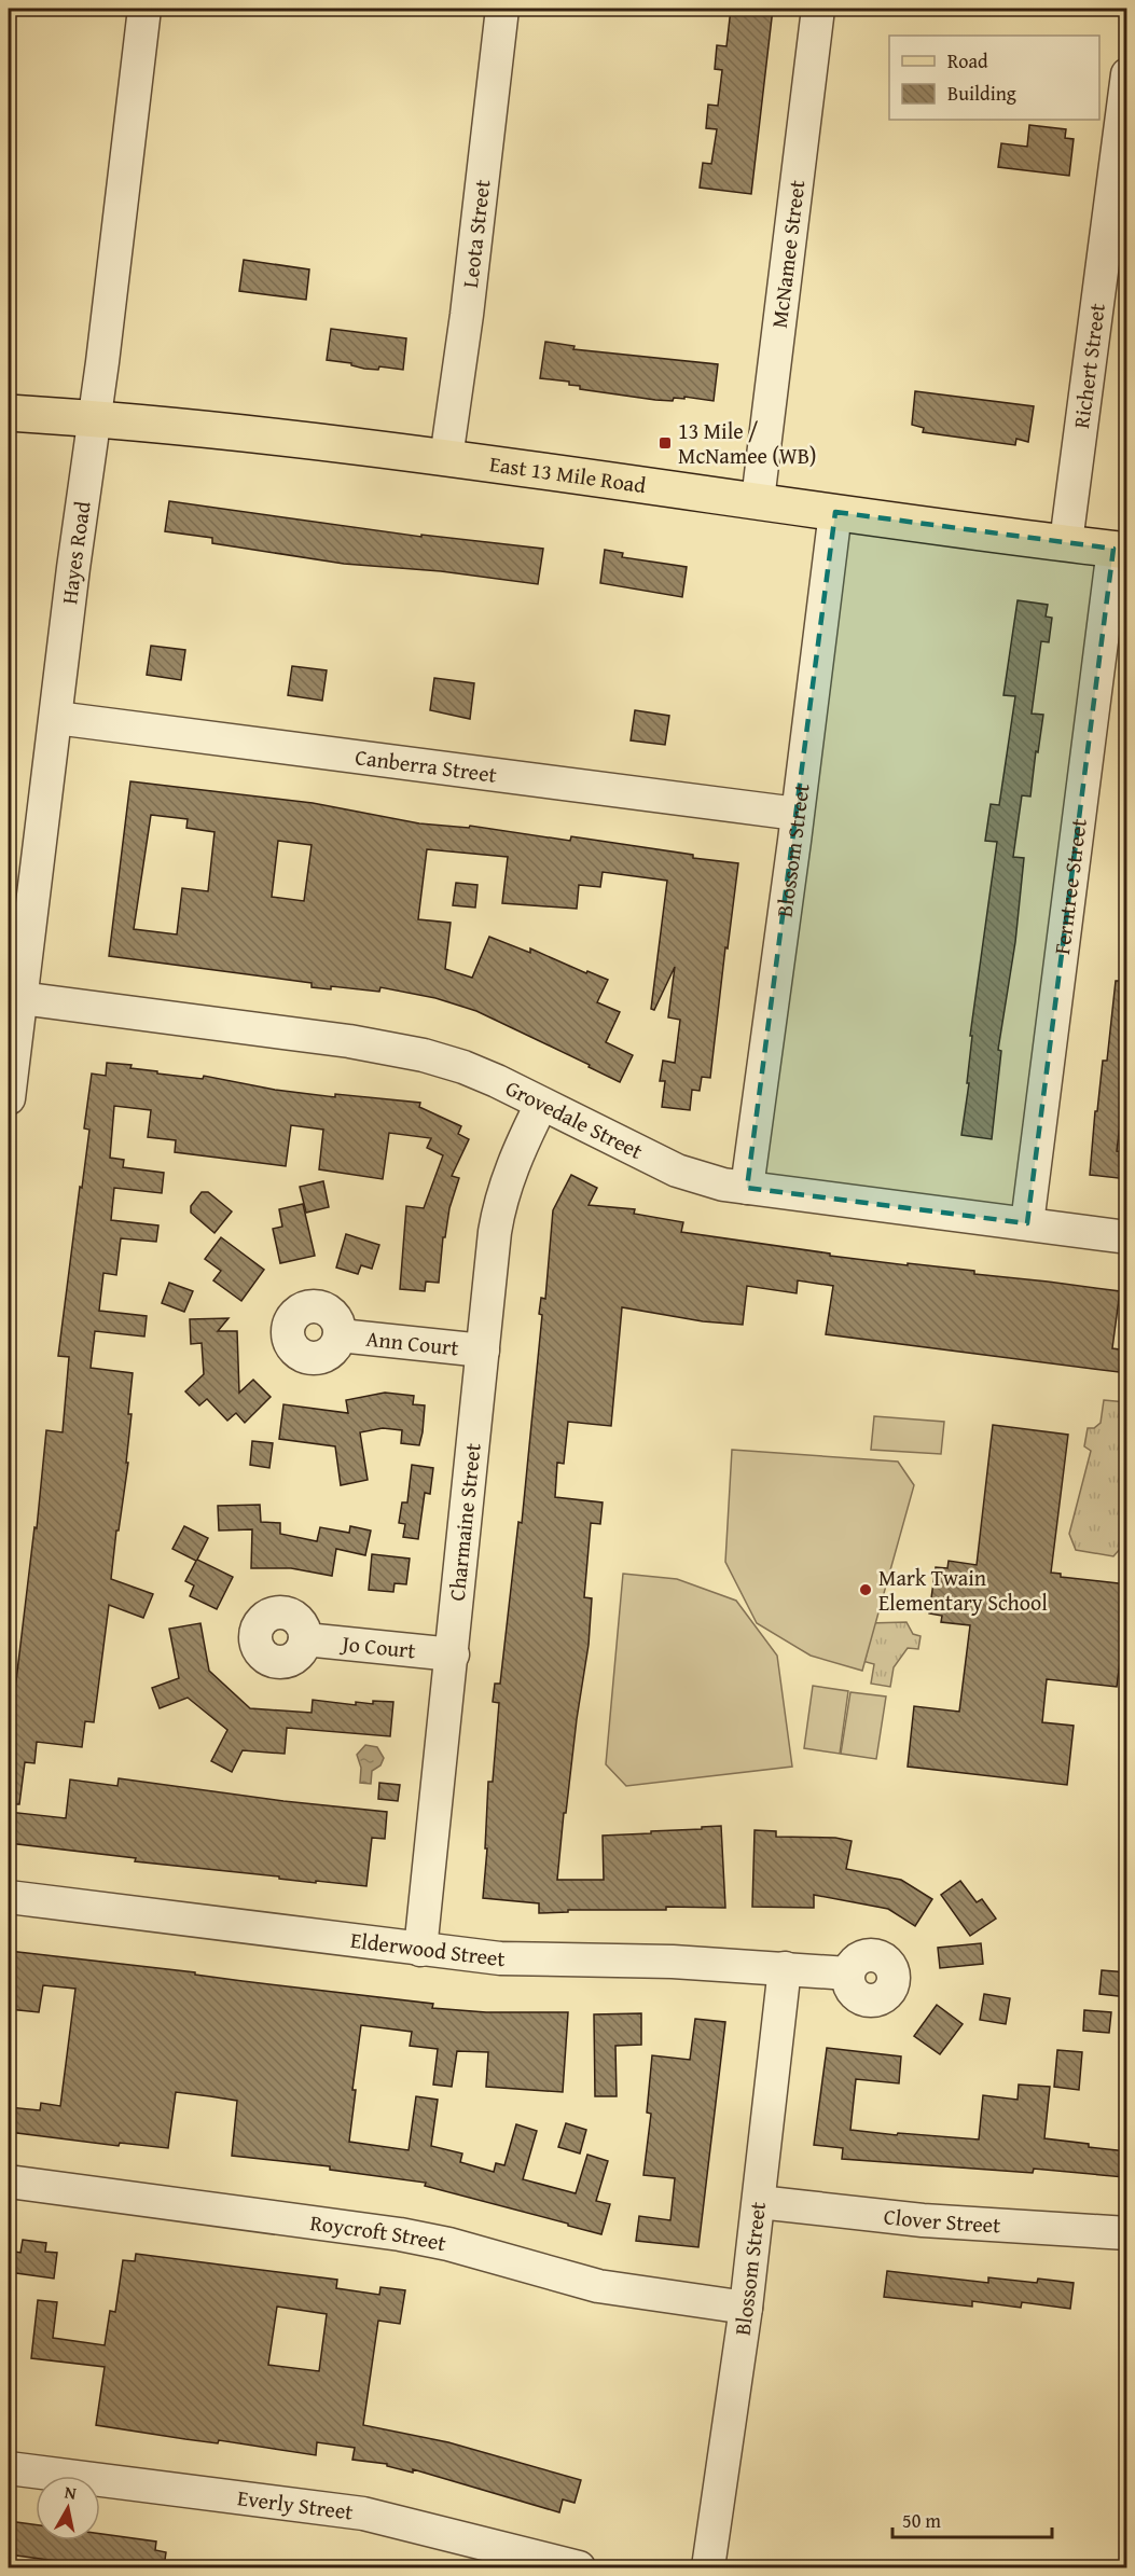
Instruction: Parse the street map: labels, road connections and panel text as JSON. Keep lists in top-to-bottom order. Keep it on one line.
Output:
{"streets":{"main road":["East 13 Mile Road"],"street":["Leota Street","McNamee Street","Richert Street","Hayes Road","Canberra Street","Blossom Street","Ferntree Street","Grovedale Street","Ann Court","Charmaine Street","Jo Court","Elderwood Street","Clover Street","Roycroft Street","Everly Street"]},"crossings":[["Leota Street","East 13 Mile Road"],["McNamee Street","East 13 Mile Road"],["Richert Street","East 13 Mile Road"],["East 13 Mile Road","Hayes Road"],["East 13 Mile Road","Blossom Street"],["East 13 Mile Road","Ferntree Street"],["Hayes Road","Canberra Street"],["Hayes Road","Grovedale Street"],["Canberra Street","Blossom Street"],["Blossom Street","Grovedale Street"],["Blossom Street","Elderwood Street"],["Blossom Street","Clover Street"],["Blossom Street","Roycroft Street"],["Ferntree Street","Grovedale Street"],["Grovedale Street","Charmaine Street"],["Ann Court","Charmaine Street"],["Charmaine Street","Jo Court"],["Charmaine Street","Elderwood Street"]],"places":{"transit":["13 Mile / McNamee (WB)"],"other":["Mark Twain Elementary School"]},"legend":["Road","Building"],"scale_bar":"50 m","north":"top"}
